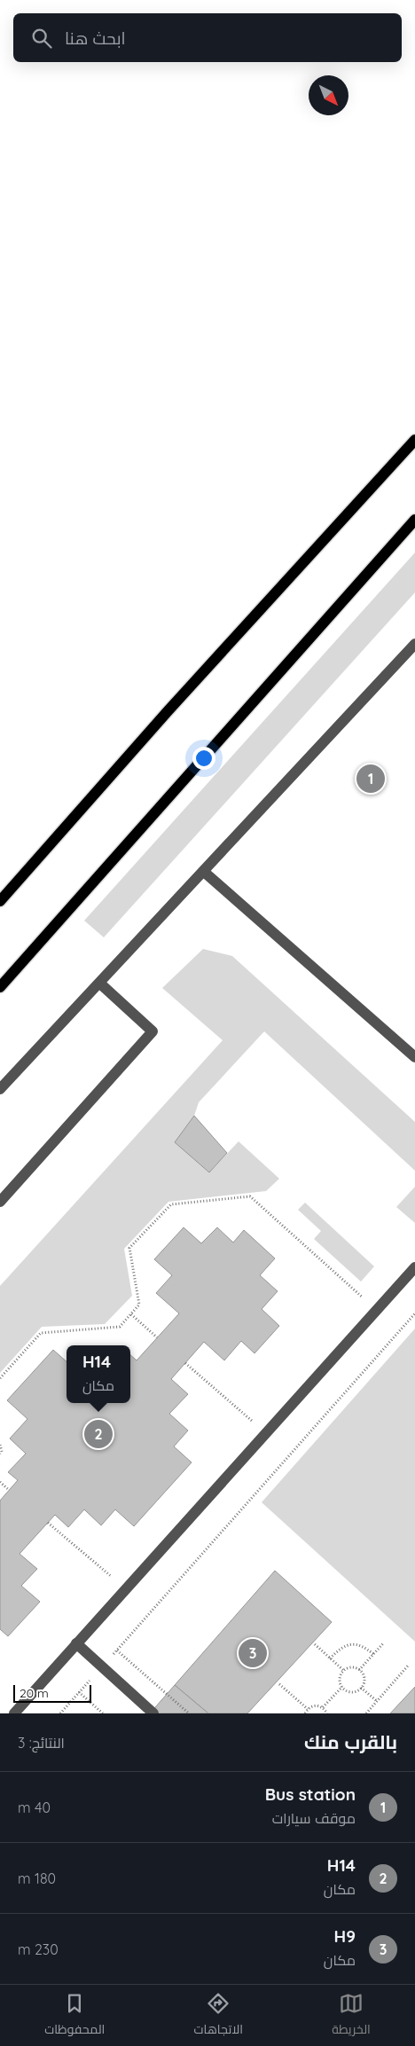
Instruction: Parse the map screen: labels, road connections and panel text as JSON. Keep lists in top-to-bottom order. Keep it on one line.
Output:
{"scale_bar":"20 m","north":"bottom right","page":{"search":"ابحث هنا","pins":["1","2","3"],"popup":["H14","مكان"],"scale":"20 m","heading":["بالقرب منك","النتائج: 3"],"list":[{"mark":"1","name":"Bus station","note":"موقف سيارات","value":"40 m"},{"mark":"2","name":"H14","note":"مكان","value":"180 m"},{"mark":"3","name":"H9","note":"مكان","value":"230 m"}],"nav":["الخريطة","الاتجاهات","المحفوظات"]}}
